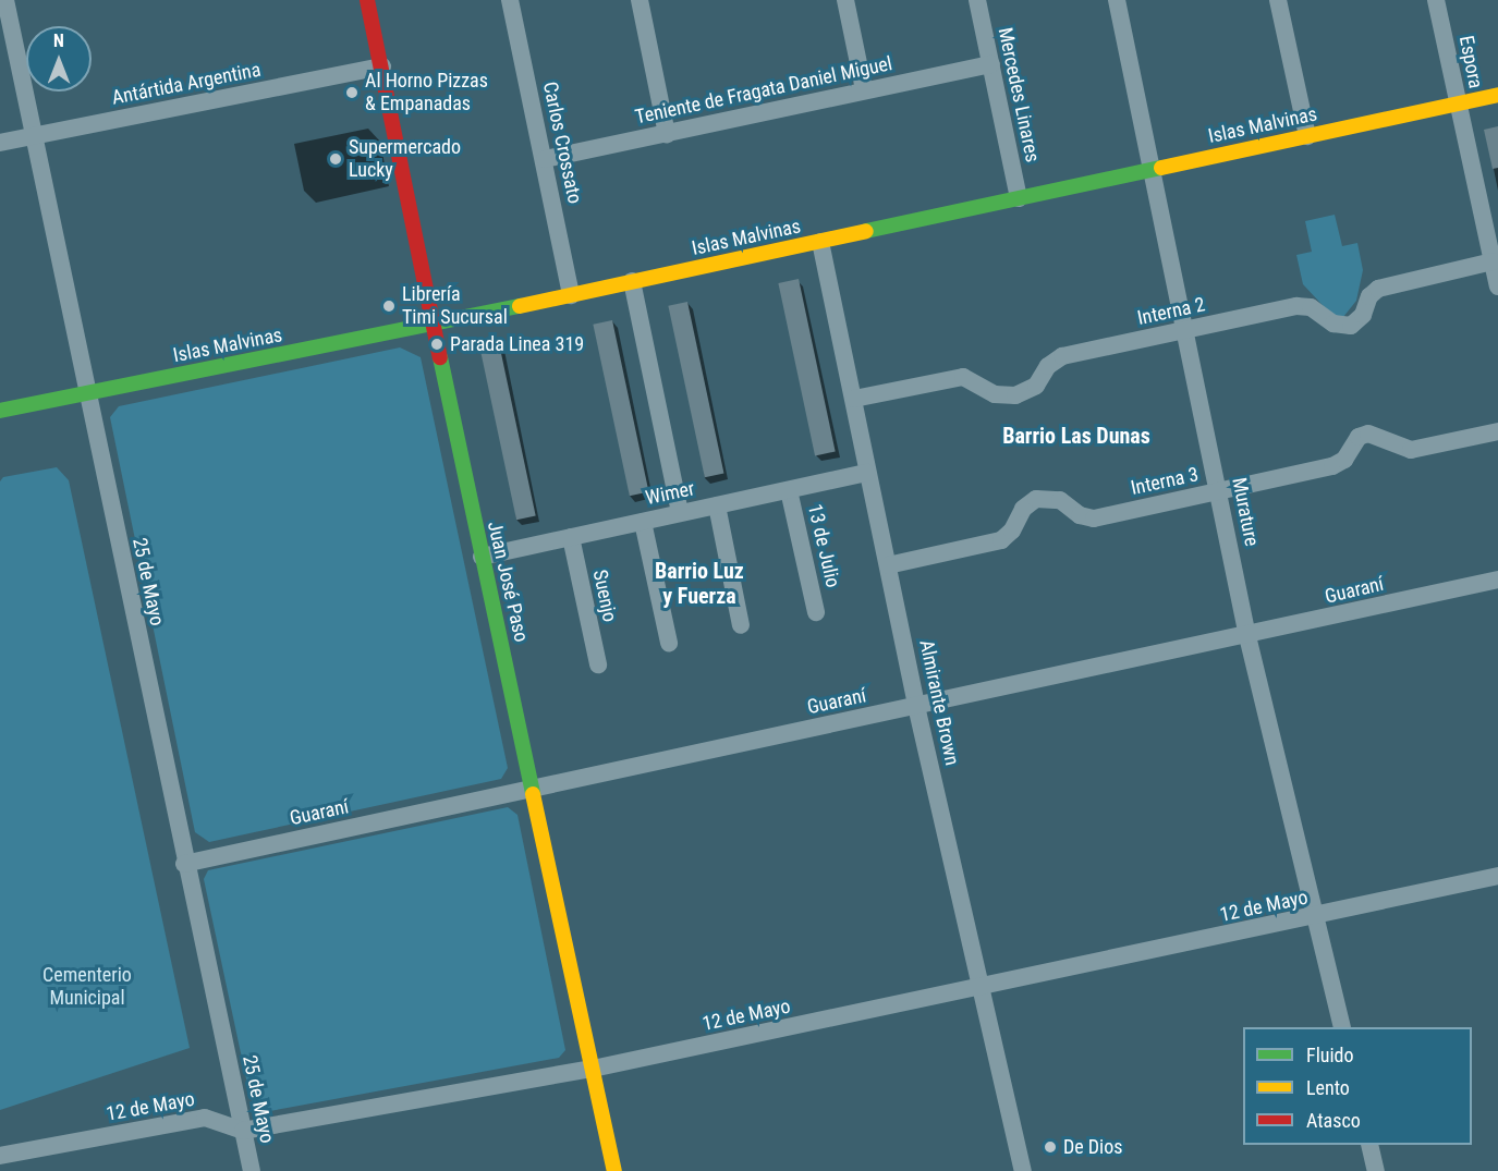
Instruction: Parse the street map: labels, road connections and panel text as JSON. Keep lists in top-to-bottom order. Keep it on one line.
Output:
{"streets":{"street":["Espora","Antártida Argentina","Teniente de Fragata Daniel Miguel","Mercedes Linares","Islas Malvinas","Carlos Crossato","Interna 2","Interna 3","Wimer","Murature","13 de Julio","25 de Mayo","Juan José Paso","Guaraní","Suenjo","Almirante Brown","12 de Mayo"]},"crossings":[["Espora","Islas Malvinas"],["Espora","Interna 2"],["Antártida Argentina","25 de Mayo"],["Antártida Argentina","Juan José Paso"],["Teniente de Fragata Daniel Miguel","Mercedes Linares"],["Teniente de Fragata Daniel Miguel","Carlos Crossato"],["Mercedes Linares","Islas Malvinas"],["Islas Malvinas","Carlos Crossato"],["Islas Malvinas","Murature"],["Islas Malvinas","25 de Mayo"],["Islas Malvinas","Juan José Paso"],["Islas Malvinas","Almirante Brown"],["Interna 2","Murature"],["Interna 2","Almirante Brown"],["Interna 3","Murature"],["Interna 3","Almirante Brown"],["Wimer","13 de Julio"],["Wimer","Juan José Paso"],["Wimer","Suenjo"],["Wimer","Almirante Brown"],["Murature","Guaraní"],["Murature","12 de Mayo"],["25 de Mayo","Guaraní"],["25 de Mayo","12 de Mayo"],["Juan José Paso","Guaraní"],["Juan José Paso","12 de Mayo"],["Guaraní","Almirante Brown"],["Almirante Brown","12 de Mayo"]],"districts":["Barrio Las Dunas","Barrio Luz y Fuerza"],"parks":["Cementerio Municipal"],"places":["Al Horno Pizzas & Empanadas","Supermercado Lucky","Librería Timi Sucursal","Parada Linea 319","De Dios"],"legend":["Fluido","Lento","Atasco"],"north":"top"}
